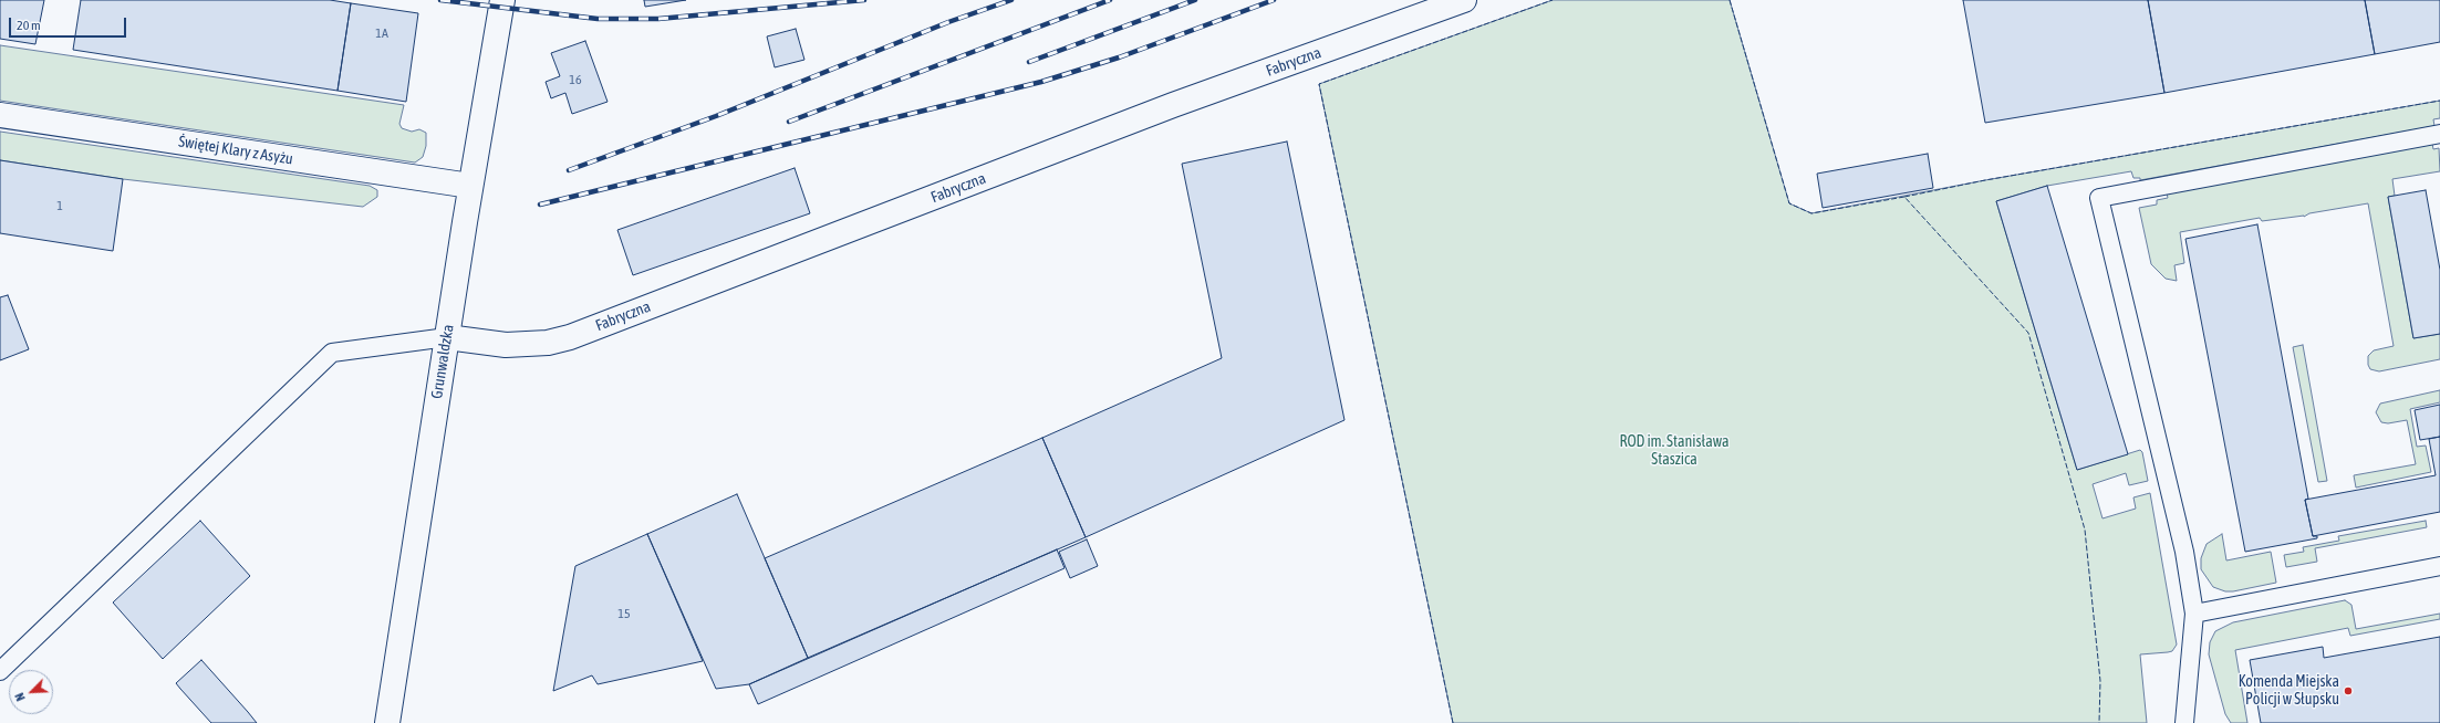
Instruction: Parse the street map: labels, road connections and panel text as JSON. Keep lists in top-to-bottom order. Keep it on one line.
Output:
{"streets":{"street":["Fabryczna","Świętej Klary z Asyżu","Grunwaldzka"]},"crossings":[["Fabryczna","Grunwaldzka"],["Świętej Klary z Asyżu","Grunwaldzka"]],"parks":["ROD im. Stanisława Staszica"],"places":["Komenda Miejska Policji w Słupsku"],"house_numbers":["1A","16","1","15"],"scale_bar":"20 m","north":"bottom left"}
